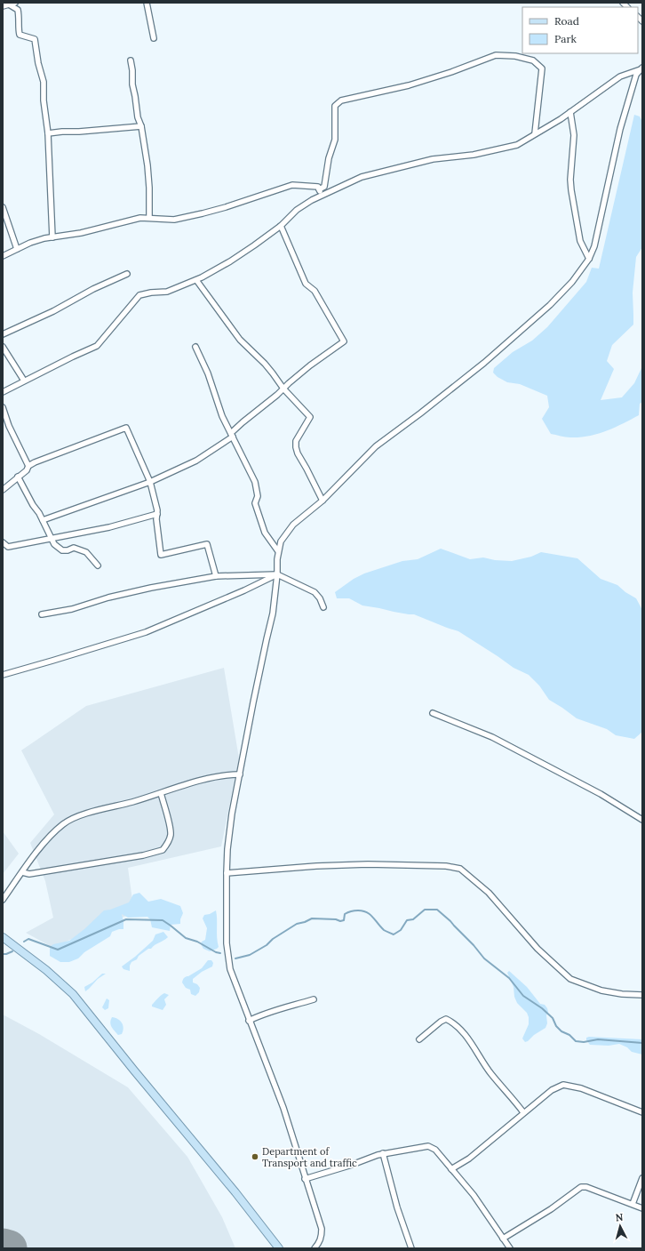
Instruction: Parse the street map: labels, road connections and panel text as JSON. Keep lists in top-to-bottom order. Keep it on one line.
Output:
{"places":["Department of Transport and traffic"],"legend":["Road","Park"],"north":"top"}
